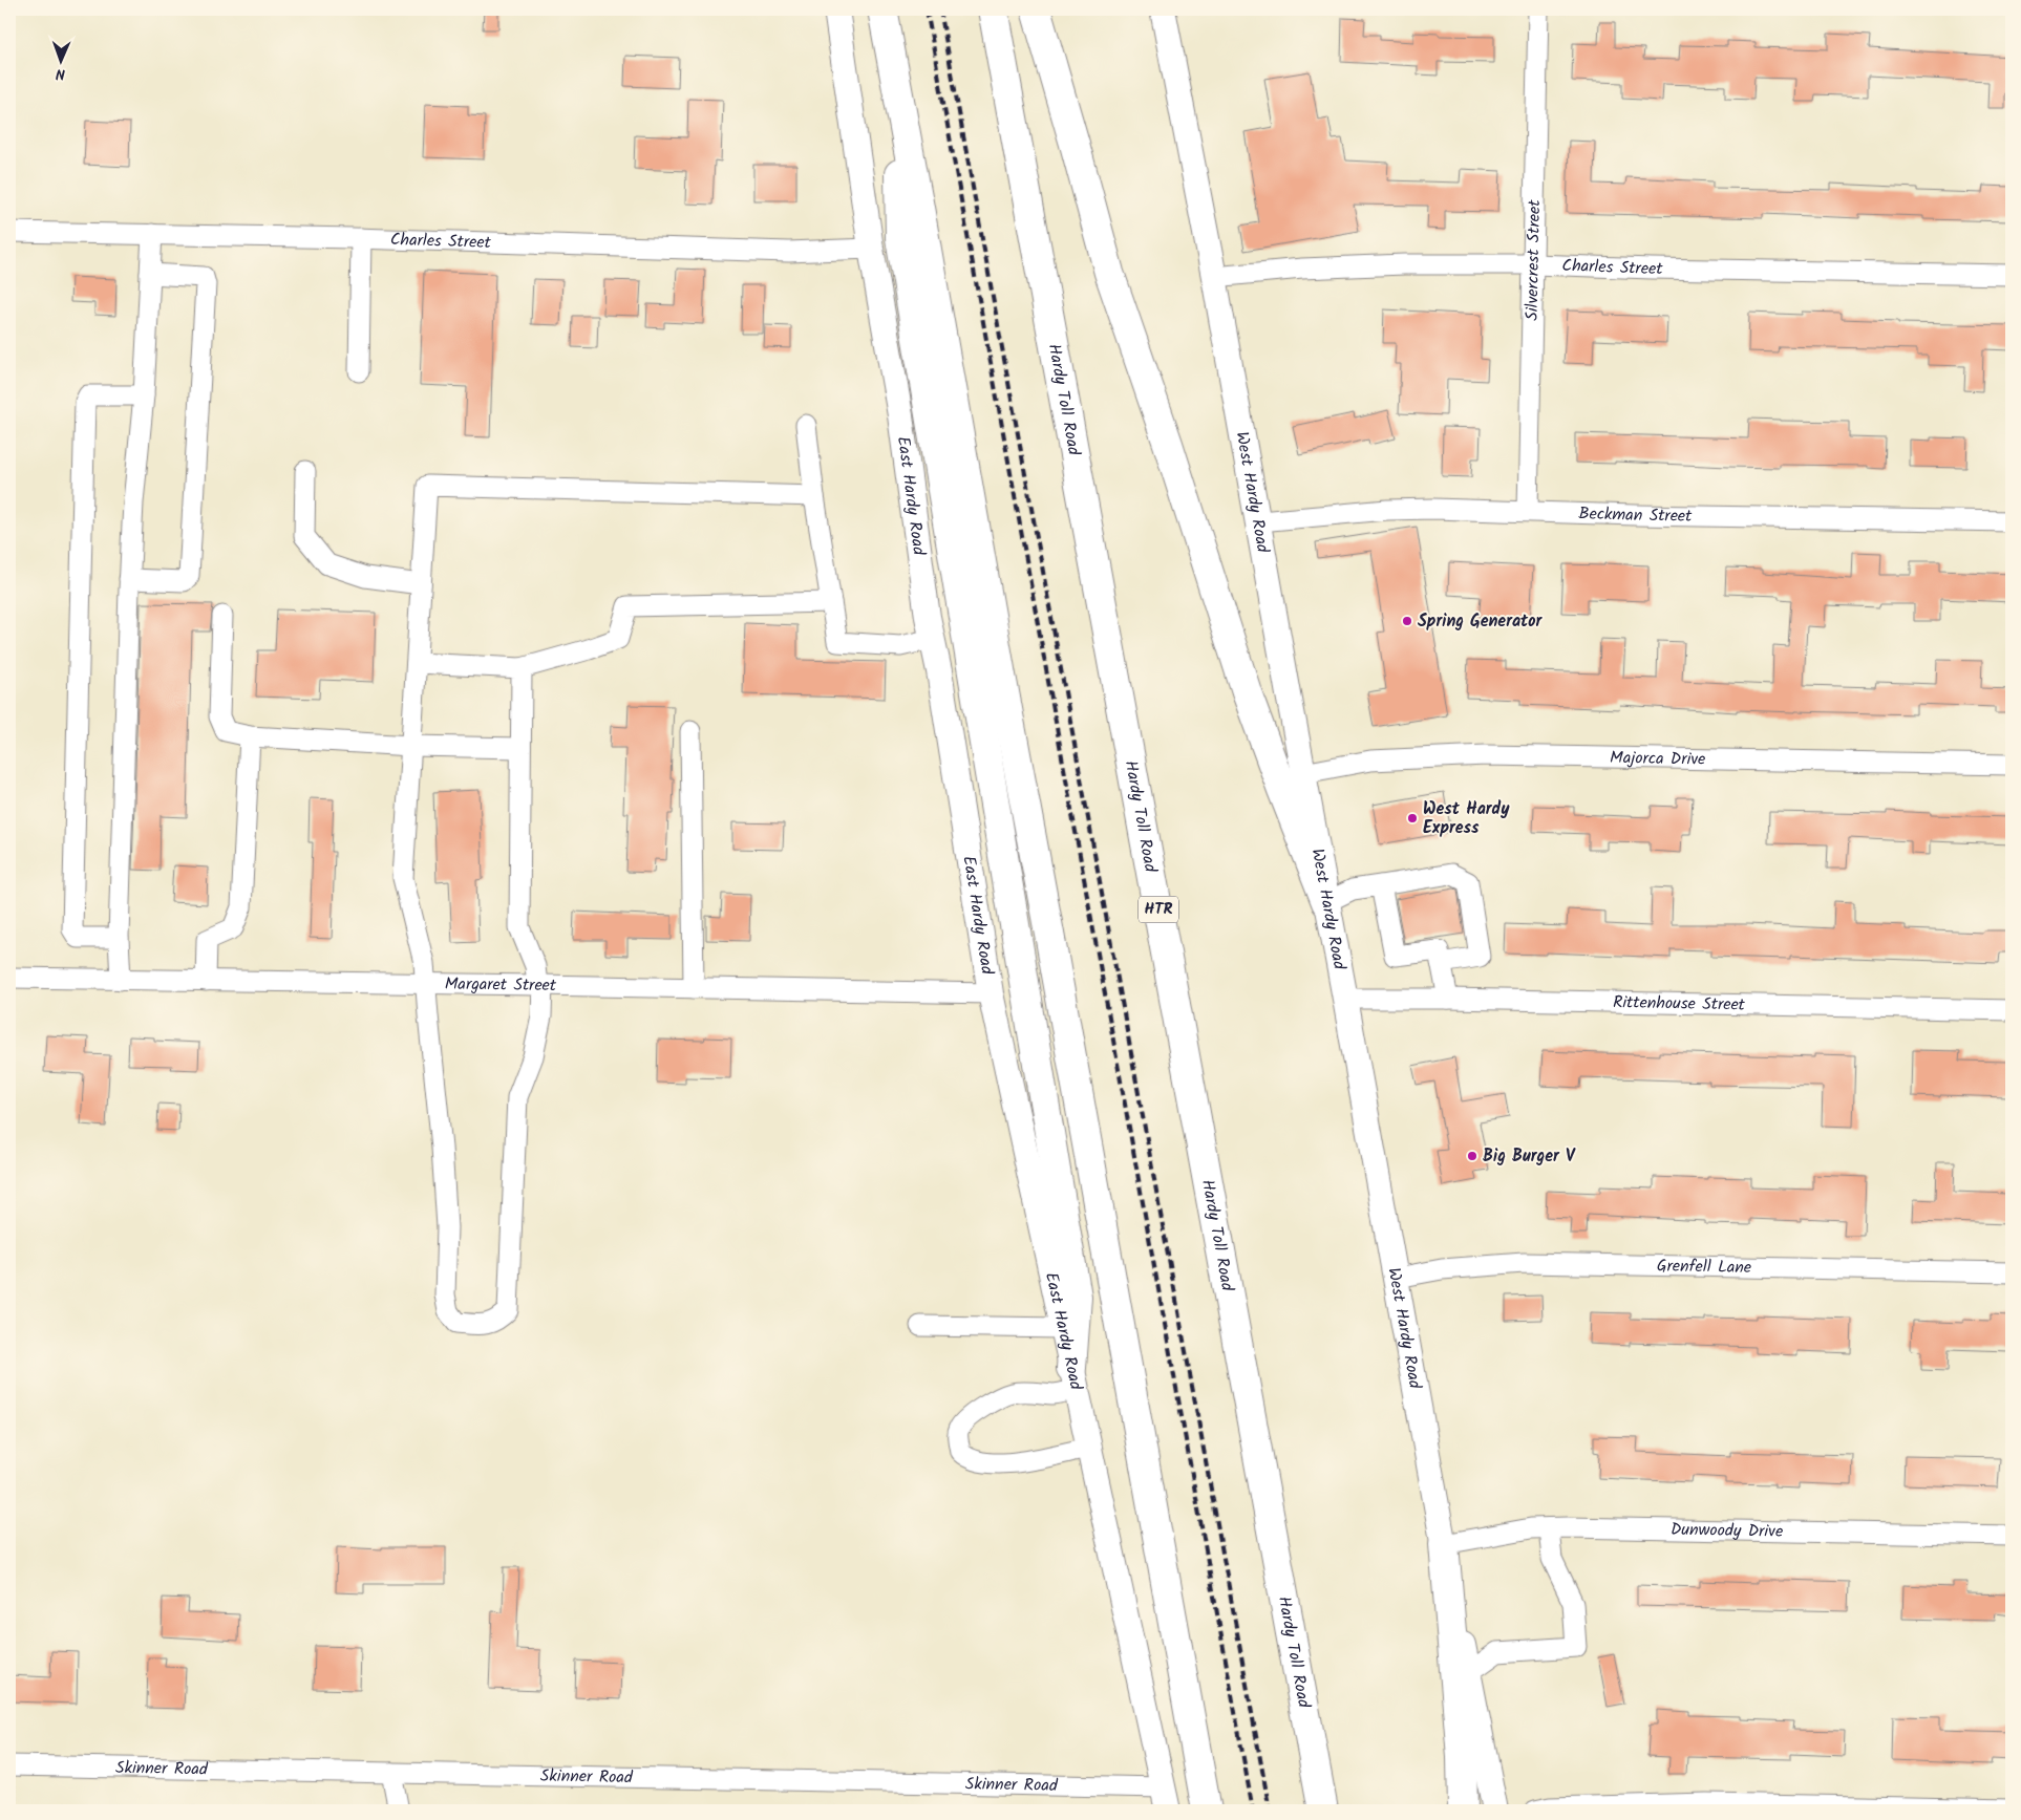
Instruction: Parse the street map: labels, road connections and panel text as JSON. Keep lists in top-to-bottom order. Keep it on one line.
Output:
{"streets":{"highway":["Hardy Toll Road","HTR"],"main road":["West Hardy Road","East Hardy Road"],"street":["Charles Street","Silvercrest Street","Beckman Street","Majorca Drive","Margaret Street","Rittenhouse Street","Grenfell Lane","Dunwoody Drive","Skinner Road"]},"crossings":[["Charles Street","Silvercrest Street"],["Charles Street","West Hardy Road"],["Charles Street","East Hardy Road"],["Silvercrest Street","Beckman Street"],["West Hardy Road","Beckman Street"],["West Hardy Road","Majorca Drive"],["West Hardy Road","Rittenhouse Street"],["West Hardy Road","Grenfell Lane"],["West Hardy Road","Dunwoody Drive"],["East Hardy Road","Margaret Street"],["East Hardy Road","Skinner Road"]],"places":["Spring Generator","West Hardy Express","Big Burger V"],"north":"bottom"}
